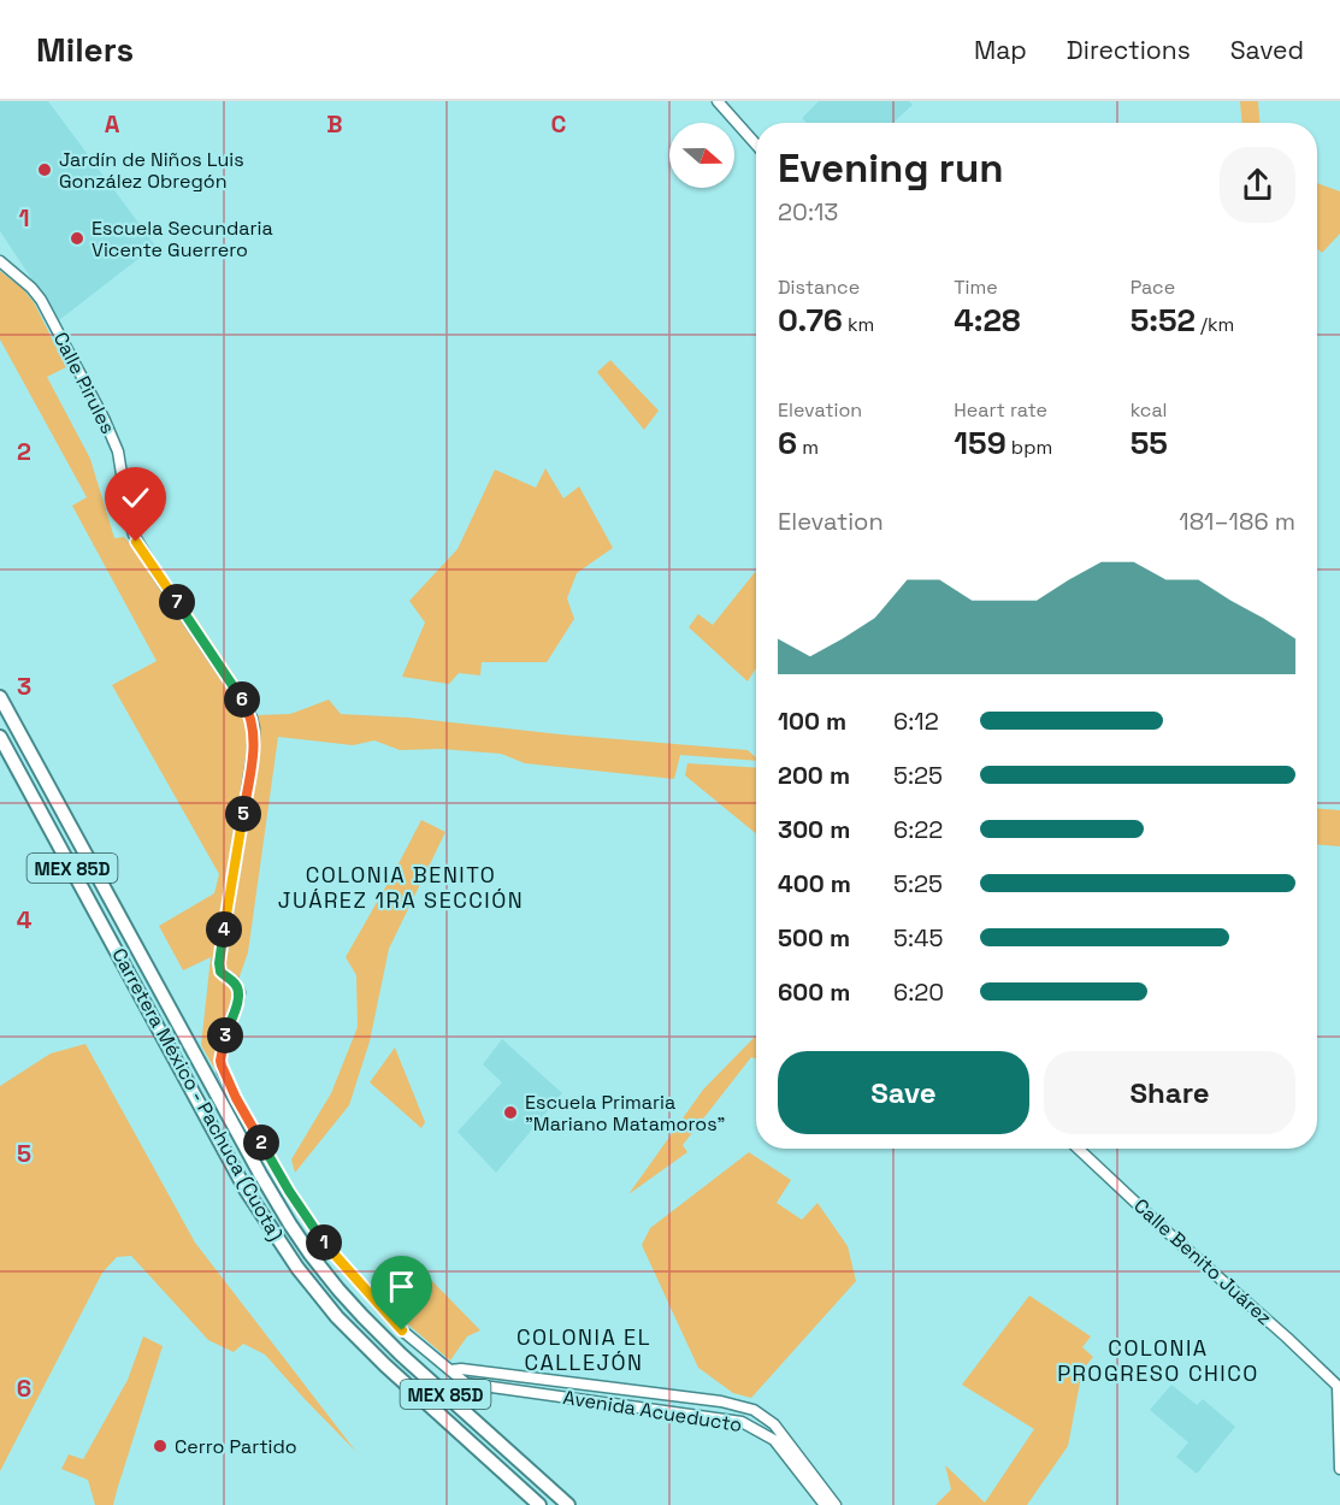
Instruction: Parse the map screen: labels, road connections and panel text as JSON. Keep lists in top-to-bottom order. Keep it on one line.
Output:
{"streets":{"highway":["MEX 85D","Carretera México - Pachuca (Cuota)"],"street":["Calle Pirules","Calle Benito Juárez","Avenida Acueducto"]},"crossings":[["Calle Pirules","Avenida Acueducto"]],"districts":["COLONIA BENITO JUÁREZ 1RA SECCIÓN","COLONIA EL CALLEJÓN","COLONIA PROGRESO CHICO"],"places":["Jardín de Niños Luis González Obregón","Escuela Secundaria Vicente Guerrero","Escuela Primaria \"Mariano Matamoros\"","Cerro Partido"],"north":"right","page":{"header":"Milers","nav":["Map","Directions","Saved"],"heading":["Evening run","20:13"],"stats":[["Distance","0.76 km"],["Time","4:28"],["Pace","5:52 /km"],["Elevation","6 m"],["Heart rate","159 bpm"],["kcal","55"]],"chart":["Elevation","181–186 m"],"pins":["7","6","5","4","3","2","1"],"list":[{"name":"100 m","note":"6:12"},{"name":"200 m","note":"5:25"},{"name":"300 m","note":"6:22"},{"name":"400 m","note":"5:25"},{"name":"500 m","note":"5:45"},{"name":"600 m","note":"6:20"}],"buttons":["Save","Share"]},"grid":{"columns":["A","B","C"],"rows":["1","2","3","4","5","6"]}}
